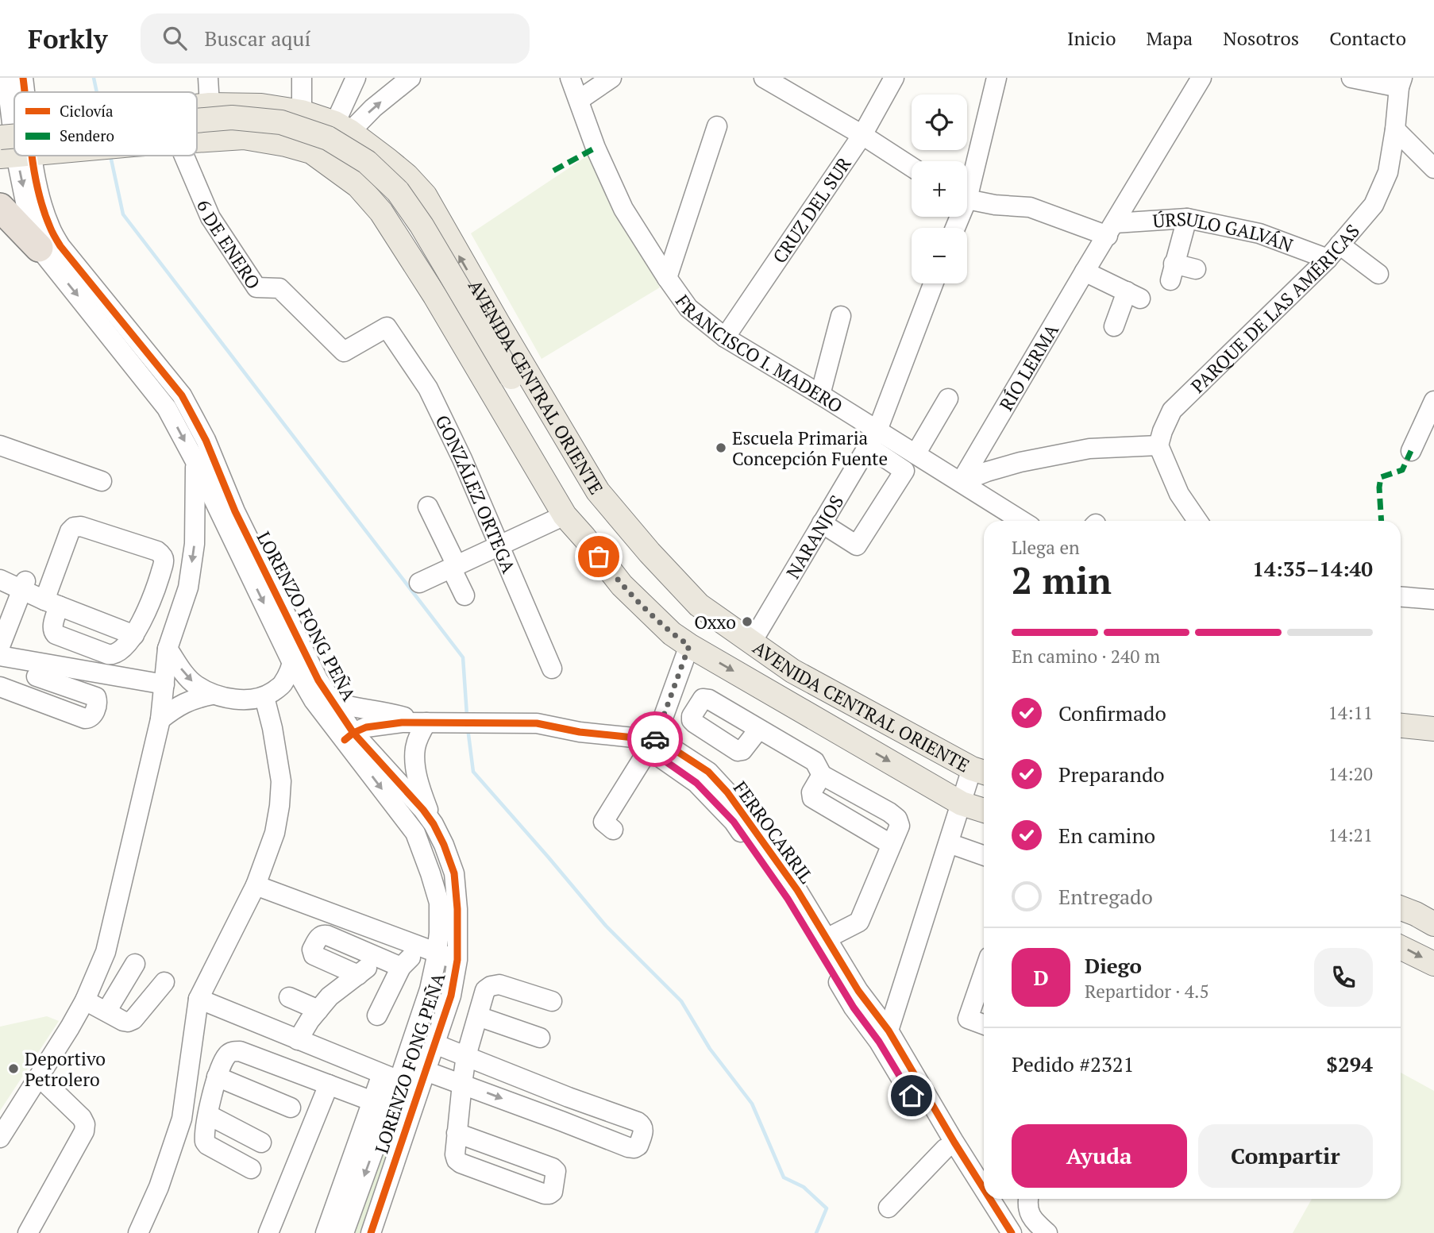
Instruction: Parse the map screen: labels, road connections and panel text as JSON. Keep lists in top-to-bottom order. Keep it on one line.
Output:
{"streets":{"main road":["AVENIDA CENTRAL ORIENTE"],"street":["CRUZ DEL SUR","ÚRSULO GALVÁN","6 DE ENERO","PARQUE DE LAS AMÉRICAS","FRANCISCO I. MADERO","RÍO LERMA","GONZÁLEZ ORTEGA","NARANJOS","LORENZO FONG PEÑA","FERROCARRIL"]},"crossings":[["CRUZ DEL SUR","FRANCISCO I. MADERO"],["ÚRSULO GALVÁN","PARQUE DE LAS AMÉRICAS"],["ÚRSULO GALVÁN","RÍO LERMA"],["6 DE ENERO","GONZÁLEZ ORTEGA"],["FRANCISCO I. MADERO","RÍO LERMA"],["FRANCISCO I. MADERO","NARANJOS"],["AVENIDA CENTRAL ORIENTE","NARANJOS"],["LORENZO FONG PEÑA","FERROCARRIL"]],"places":["Escuela Primaria Concepción Fuente","Oxxo","Deportivo Petrolero"],"legend":["Ciclovía","Sendero"],"page":{"header":"Forkly","search":"Buscar aquí","nav":["Inicio","Mapa","Nosotros","Contacto"],"map_buttons":["+","−"],"heading":["2 min","Llega en","14:35–14:40"],"panel":["Diego","Repartidor · 4.5","Pedido #2321","$294"],"bar":"En camino · 240 m","list":[["Confirmado","14:11"],["Preparando","14:20"],["En camino","14:21"],"Entregado"],"round":"D","buttons":["Ayuda","Compartir"]}}
